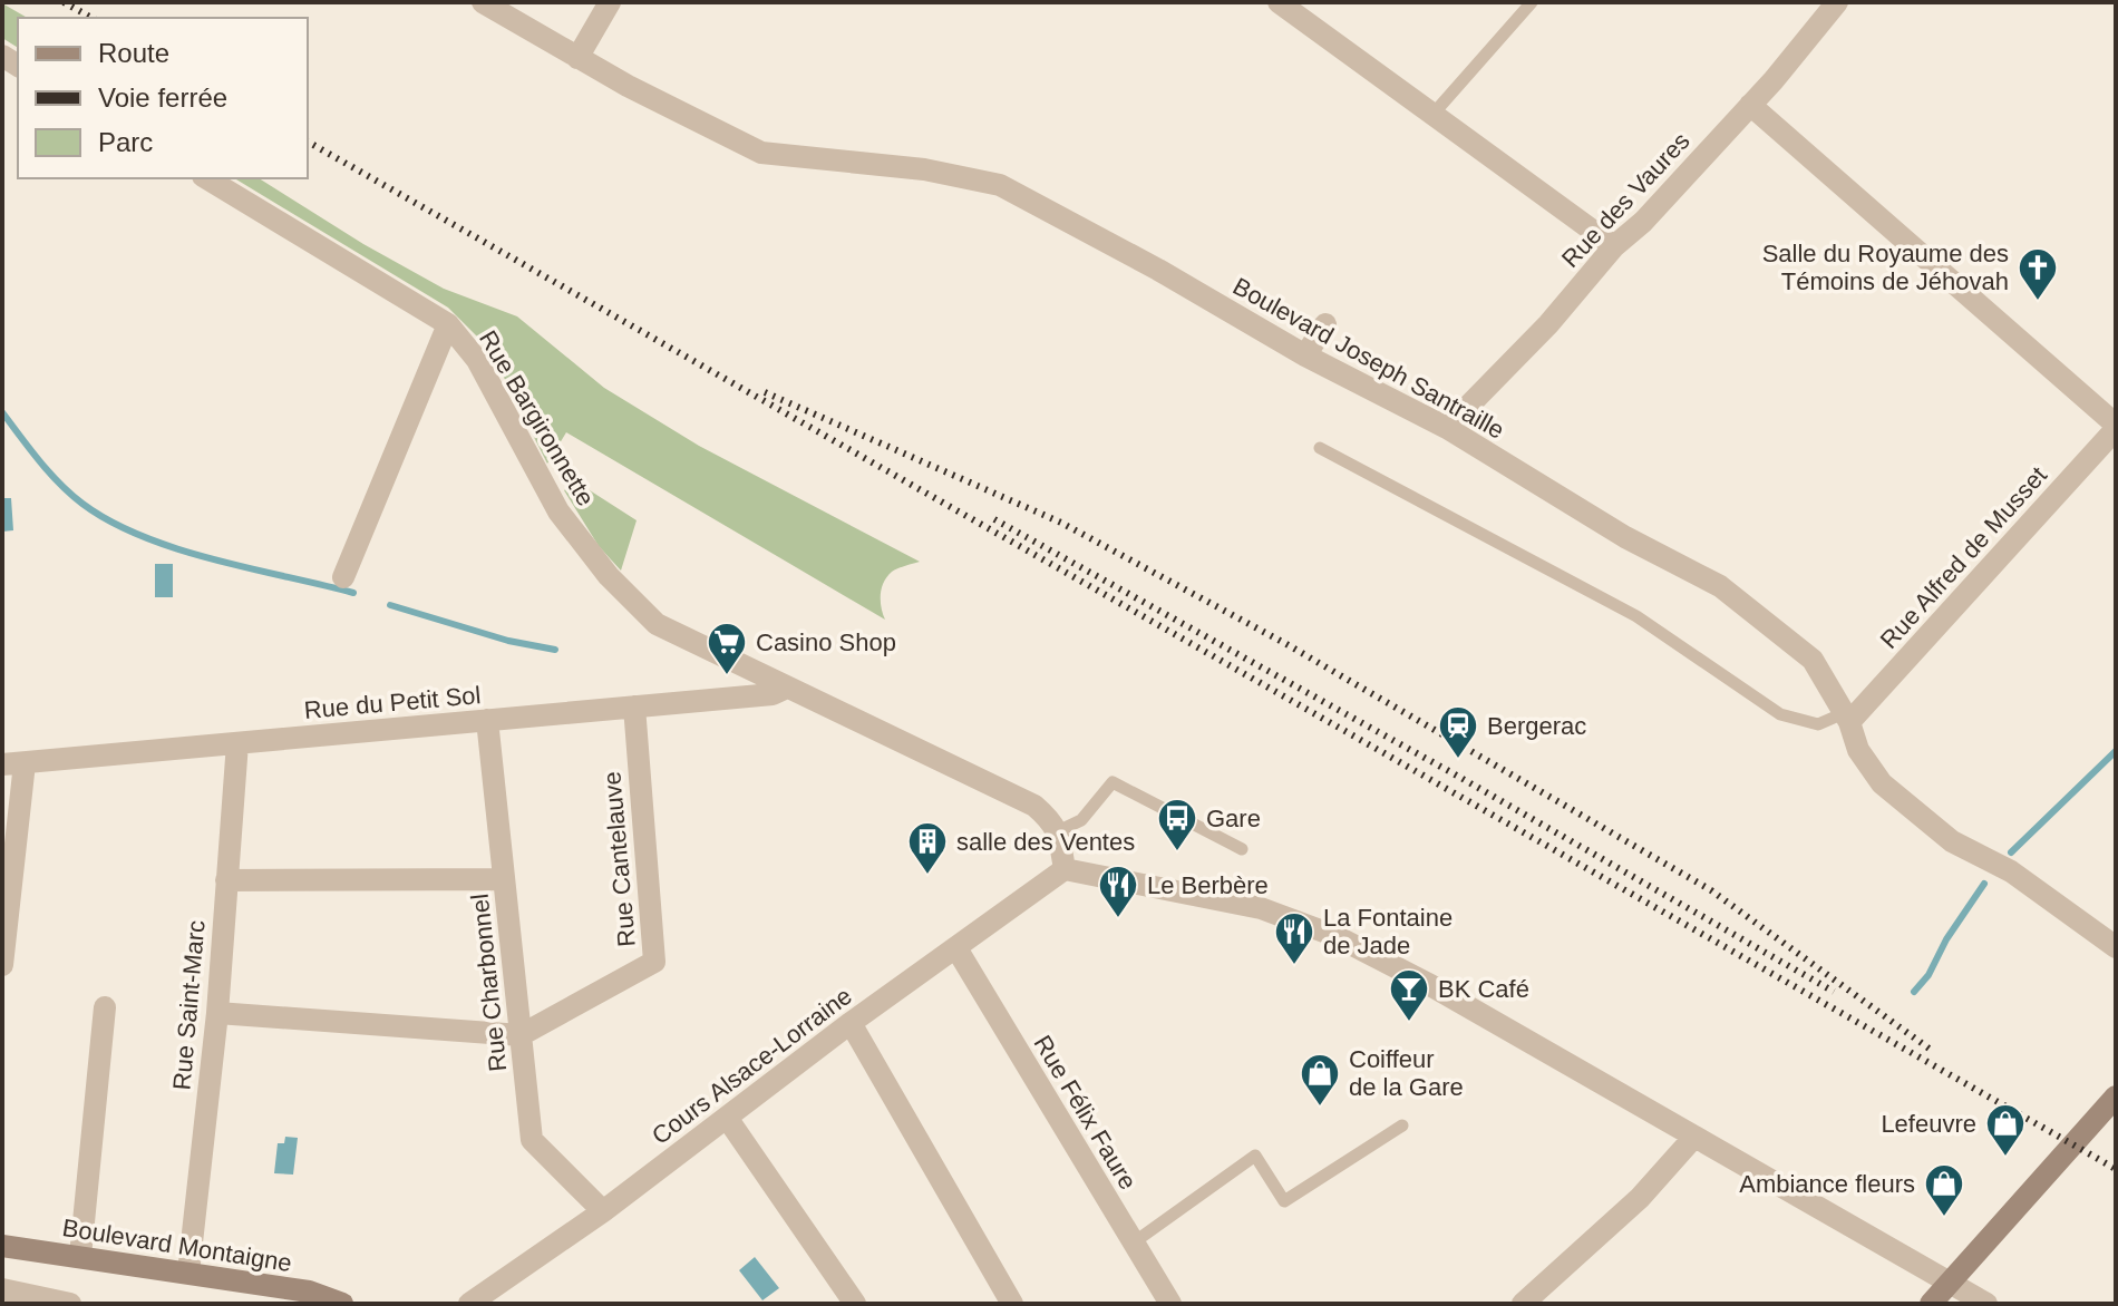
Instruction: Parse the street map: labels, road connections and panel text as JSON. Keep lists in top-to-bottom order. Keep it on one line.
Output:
{"streets":{"main road":["Boulevard Montaigne"],"street":["Rue des Vaures","Boulevard Joseph Santraille","Rue Bargironnette","Rue Alfred de Musset","Rue du Petit Sol","Rue Cantelauve","Rue Charbonnel","Rue Saint-Marc","Cours Alsace-Lorraine","Rue Félix Faure"]},"crossings":[["Rue des Vaures","Boulevard Joseph Santraille"],["Boulevard Joseph Santraille","Rue Alfred de Musset"],["Rue Bargironnette","Rue du Petit Sol"],["Rue du Petit Sol","Rue Cantelauve"],["Rue du Petit Sol","Rue Charbonnel"],["Rue du Petit Sol","Rue Saint-Marc"],["Rue Cantelauve","Rue Charbonnel"],["Rue Charbonnel","Cours Alsace-Lorraine"],["Rue Saint-Marc","Boulevard Montaigne"],["Cours Alsace-Lorraine","Rue Félix Faure"]],"places":{"church":["Salle du Royaume des Témoins de Jéhovah"],"supermarket":["Casino Shop"],"station":["Bergerac"],"bus stop":["Gare"],"building":["salle des Ventes"],"restaurant":["Le Berbère","La Fontaine de Jade"],"bar":["BK Café"],"shop":["Coiffeur de la Gare","Lefeuvre","Ambiance fleurs"]},"legend":["Route","Voie ferrée","Parc"]}
